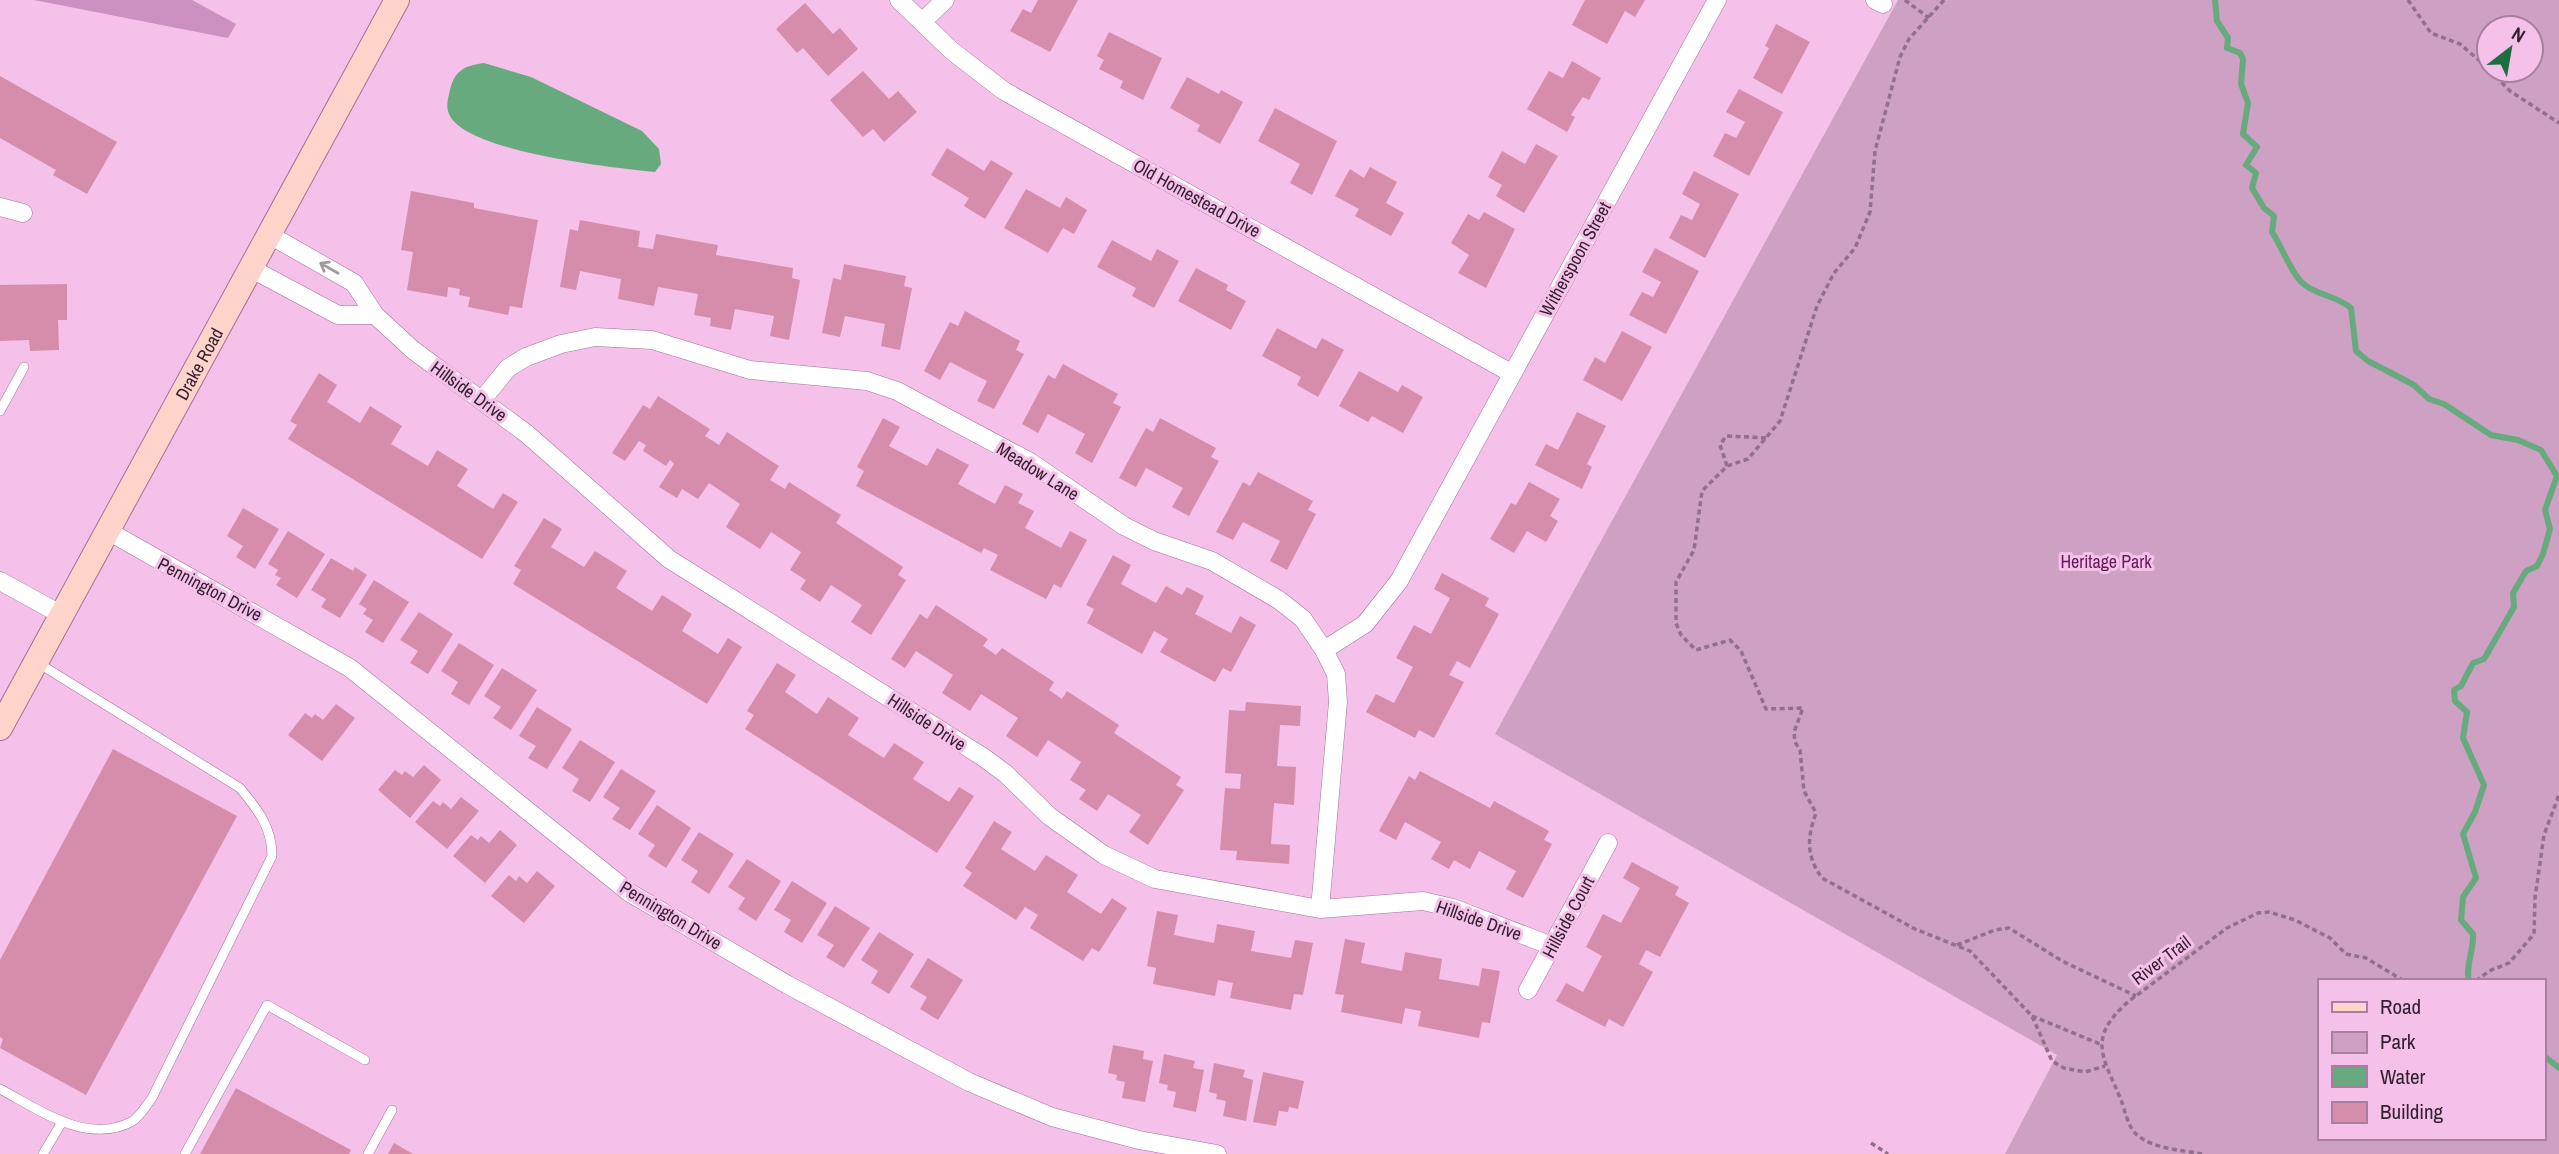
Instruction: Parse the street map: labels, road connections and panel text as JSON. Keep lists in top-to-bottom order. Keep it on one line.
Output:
{"streets":{"street":["Old Homestead Drive","Witherspoon Street","Drake Road","Hillside Drive","Meadow Lane","Pennington Drive","Hillside Court"],"path":["River Trail"]},"crossings":[["Old Homestead Drive","Witherspoon Street"],["Witherspoon Street","Meadow Lane"],["Drake Road","Hillside Drive"],["Drake Road","Pennington Drive"],["Hillside Drive","Meadow Lane"],["Hillside Drive","Hillside Court"]],"parks":["Heritage Park"],"legend":["Road","Park","Water","Building"],"north":"top right"}
